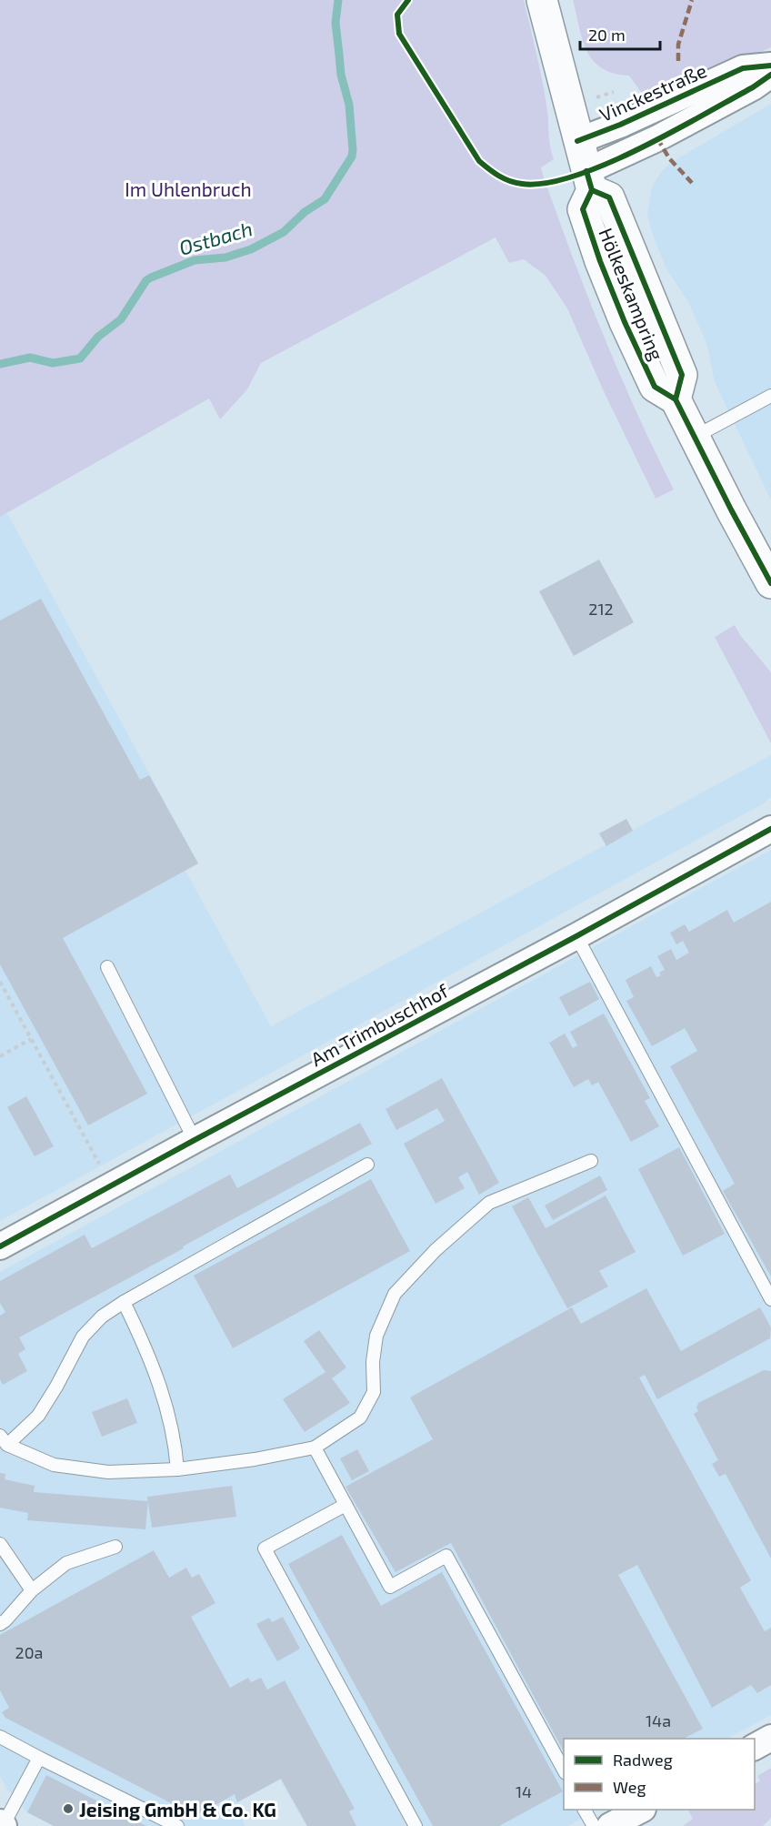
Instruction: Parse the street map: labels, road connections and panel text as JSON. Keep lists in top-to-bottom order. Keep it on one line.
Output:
{"streets":{"main road":["Hölkeskampring"],"street":["Vinckestraße","Am Trimbuschhof"]},"crossings":[["Vinckestraße","Hölkeskampring"]],"water":["Ostbach"],"parks":["Im Uhlenbruch"],"places":["Jeising GmbH & Co. KG"],"house_numbers":["212","20a","14a","14"],"legend":["Radweg","Weg"],"scale_bar":"20 m"}
